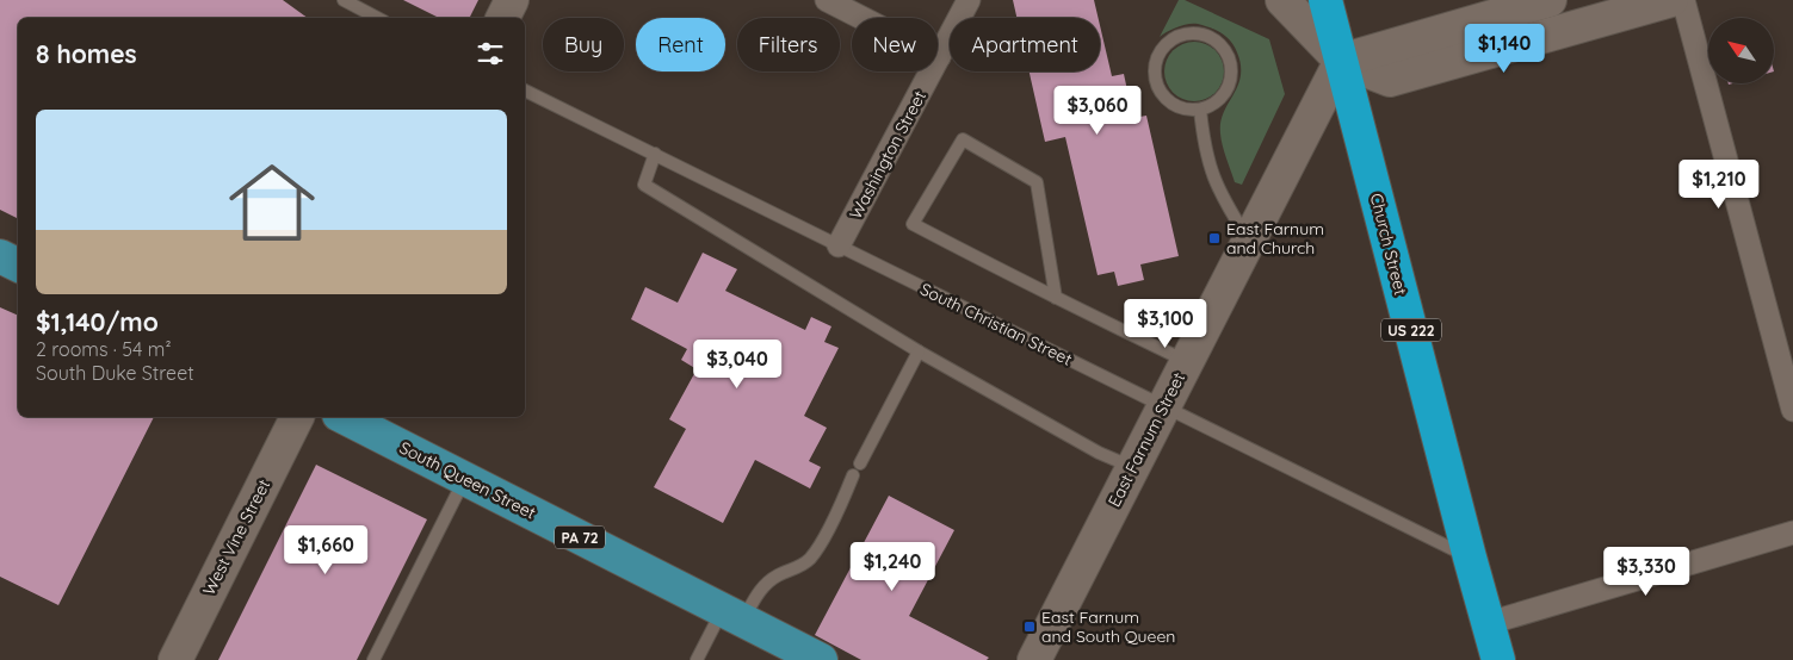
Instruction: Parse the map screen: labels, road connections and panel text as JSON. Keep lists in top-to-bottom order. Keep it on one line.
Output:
{"streets":{"highway":["Church Street","US 222"],"main road":["South Queen Street","PA 72"],"street":["Washington Street","East Farnum Street","West Vine Street"],"lane":["South Christian Street"]},"crossings":[["Washington Street","South Christian Street"],["Church Street","South Christian Street"],["Church Street","East Farnum Street"],["South Christian Street","East Farnum Street"]],"places":{"transit":["East Farnum and Church","East Farnum and South Queen"]},"north":"top left","page":{"chip":["Buy","Rent","Filters","New","Apartment"],"heading":"8 homes","price":["$1,140","$3,060","$1,210","$3,100","$3,040","$1,660","$1,240","$3,330"],"list":[{"name":"$1,140/mo","note":"2 rooms · 54 m² · South Duke Street"}]}}
